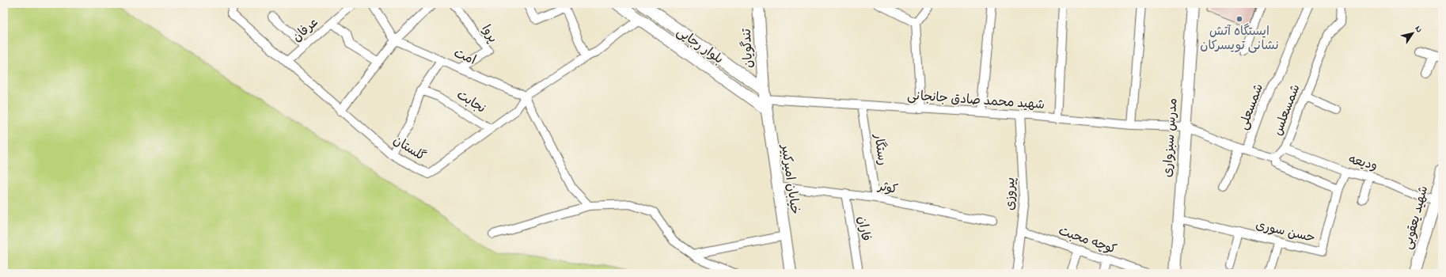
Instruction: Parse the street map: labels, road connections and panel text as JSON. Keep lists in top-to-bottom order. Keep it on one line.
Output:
{"streets":{"main road":["بلوار رجایی","تندگویان","مدرس سبزواری","خیابان امیرکبیر","شهید یعقوبی"],"street":["عرفان","پروا","امت","شهید محمد صادق جانجانی","نجابت","شمسعلی","شمسعلس","گلستان","رستگار","ودیعه","کوثر","پیروزی","فاران","حسن سوری","کوچه محبت"]},"crossings":[["عرفان","گلستان"],["پروا","امت"],["بلوار رجایی","تندگویان"],["بلوار رجایی","شهید محمد صادق جانجانی"],["بلوار رجایی","گلستان"],["بلوار رجایی","خیابان امیرکبیر"],["تندگویان","شهید محمد صادق جانجانی"],["تندگویان","خیابان امیرکبیر"],["امت","گلستان"],["شهید محمد صادق جانجانی","مدرس سبزواری"],["شهید محمد صادق جانجانی","رستگار"],["شهید محمد صادق جانجانی","خیابان امیرکبیر"],["شهید محمد صادق جانجانی","پیروزی"],["نجابت","گلستان"],["شمسعلس","ودیعه"],["مدرس سبزواری","حسن سوری"],["رستگار","کوثر"],["ودیعه","شهید یعقوبی"],["ودیعه","حسن سوری"],["خیابان امیرکبیر","کوثر"],["کوثر","فاران"],["پیروزی","کوچه محبت"]],"places":["ایستگاه آتش نشانی تویسرکان"],"north":"top right"}
